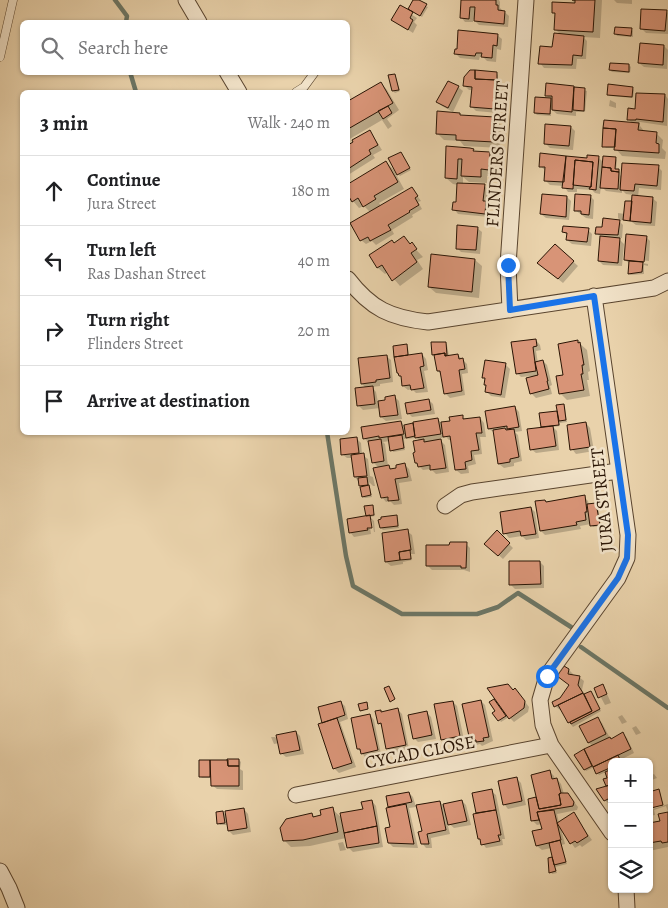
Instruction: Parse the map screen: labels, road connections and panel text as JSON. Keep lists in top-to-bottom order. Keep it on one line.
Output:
{"streets":{"street":["FLINDERS STREET","JURA STREET","CYCAD CLOSE"]},"crossings":[["JURA STREET","CYCAD CLOSE"]],"page":{"search":"Search here","heading":["3 min","Walk · 240 m"],"list":[["Continue","Jura Street","180 m"],["Turn left","Ras Dashan Street","40 m"],["Turn right","Flinders Street","20 m"],"Arrive at destination"],"map_buttons":["+","−"]}}
